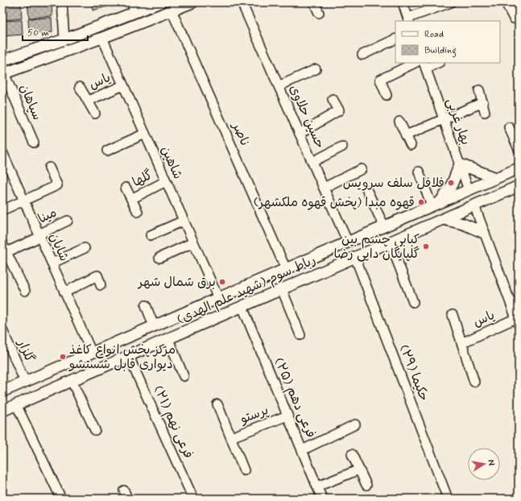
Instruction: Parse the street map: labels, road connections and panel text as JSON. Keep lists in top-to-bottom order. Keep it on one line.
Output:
{"streets":{"main road":["رباط سوم (شهید علم الهدی)"],"street":["یاس","سپاهان","حسین حلاوی","بهار غربی","ناصر","شاهین","گلها","مینا","شایان","گلزار","حکیما (۲۹)","فرعی دهم (۲۵)","پرستو","فرعی نهم (۲۱)"]},"crossings":[["یاس","شاهین"],["حسین حلاوی","رباط سوم (شهید علم الهدی)"],["بهار غربی","رباط سوم (شهید علم الهدی)"],["ناصر","رباط سوم (شهید علم الهدی)"],["شاهین","گلها"],["شاهین","رباط سوم (شهید علم الهدی)"],["مینا","شایان"],["شایان","رباط سوم (شهید علم الهدی)"],["رباط سوم (شهید علم الهدی)","گلزار"],["رباط سوم (شهید علم الهدی)","حکیما (۲۹)"],["رباط سوم (شهید علم الهدی)","فرعی دهم (۲۵)"],["رباط سوم (شهید علم الهدی)","فرعی نهم (۲۱)"],["فرعی دهم (۲۵)","پرستو"]],"places":["فلافل سلف سرویس","قهوه مبدا (پخش قهوه ملکشهر)","کبابی چشم بین گلپایگان دایی رضا","برق شمال شهر","مرکز پخش انواع کاغذ دیواری قابل شستشو"],"legend":["Road","Building"],"scale_bar":"50 m","north":"right"}
